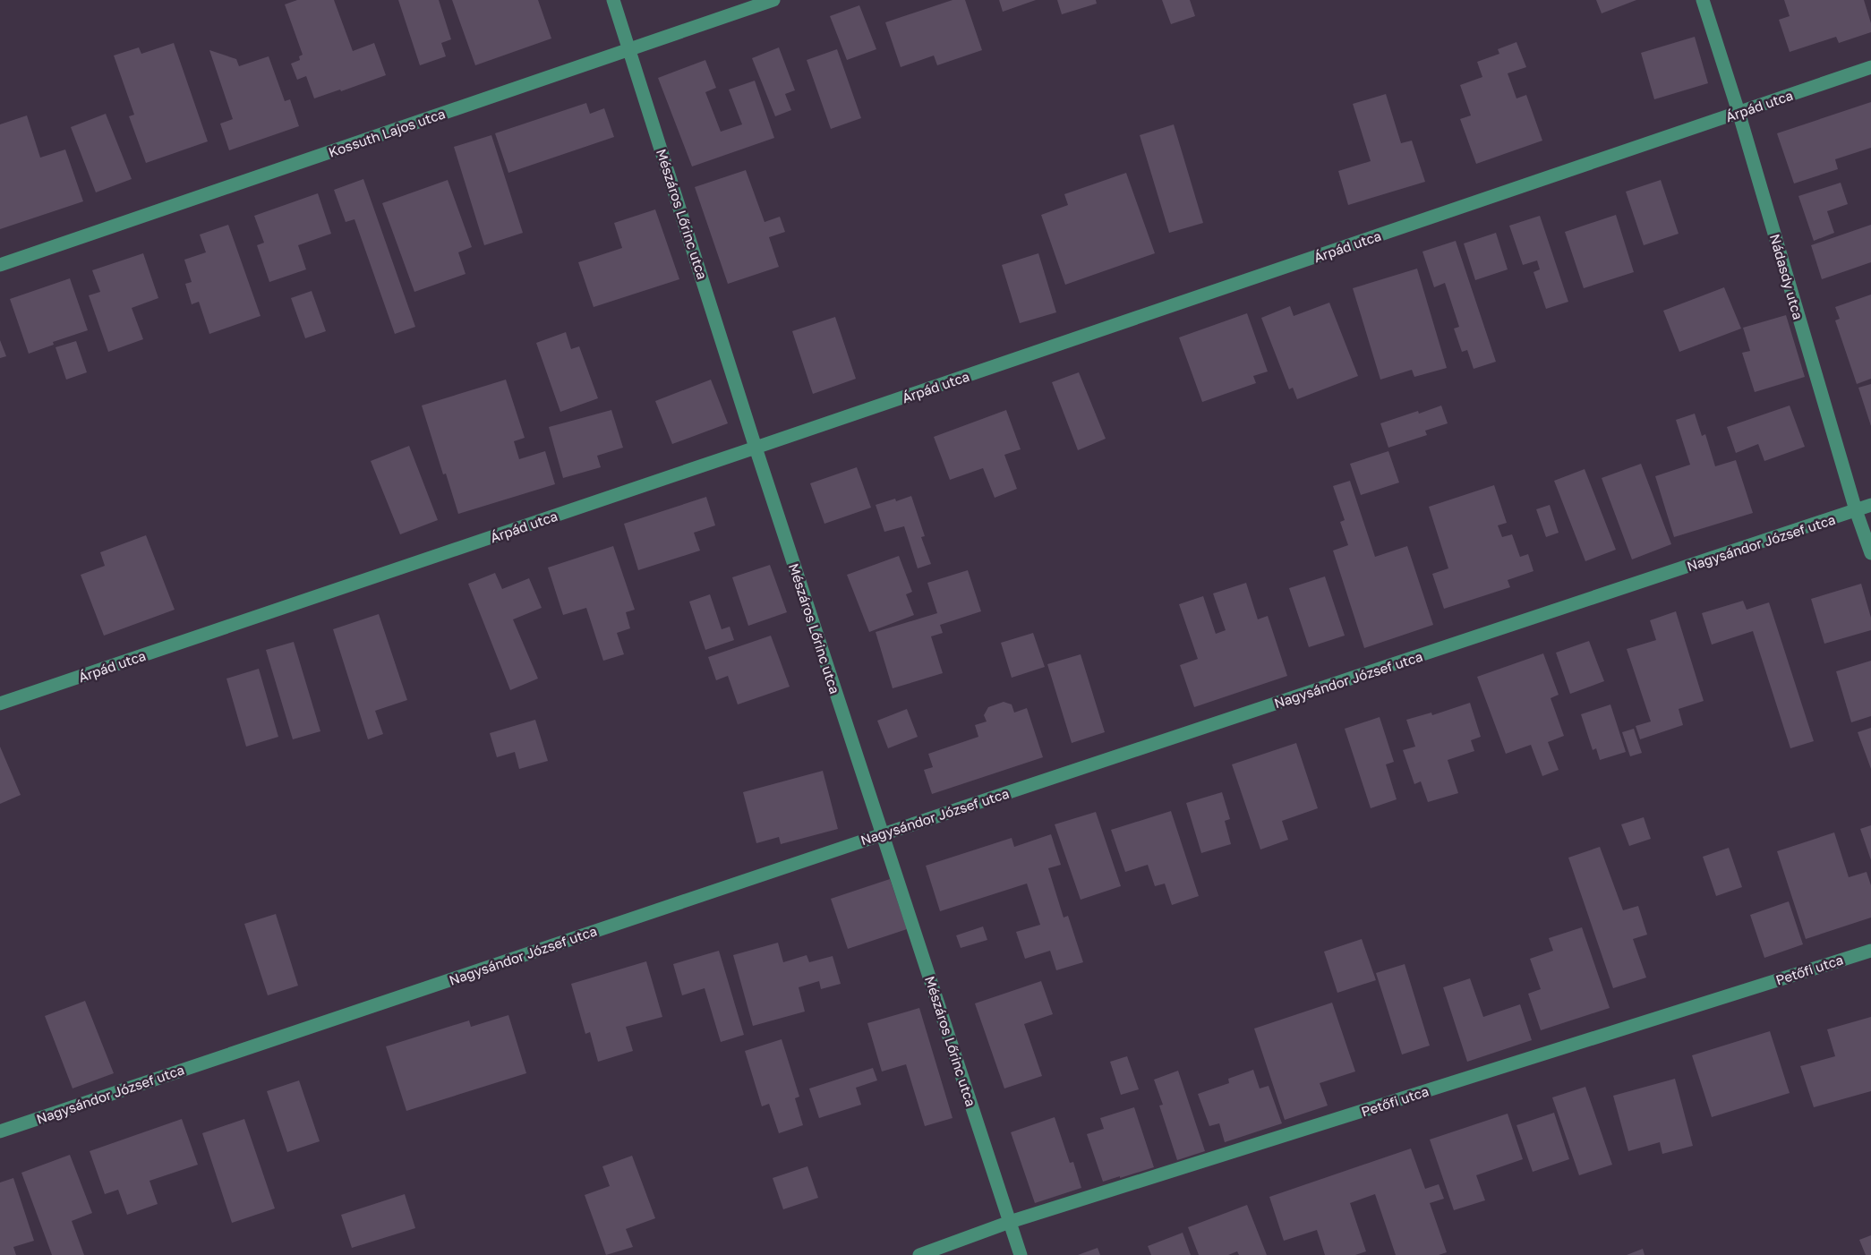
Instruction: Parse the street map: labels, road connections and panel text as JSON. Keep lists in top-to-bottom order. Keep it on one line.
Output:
{"streets":{"street":["Árpád utca","Kossuth Lajos utca","Mészáros Lőrinc utca","Nádasdy utca","Nagysándor József utca","Petőfi utca"]},"crossings":[["Árpád utca","Mészáros Lőrinc utca"],["Árpád utca","Nádasdy utca"],["Kossuth Lajos utca","Mészáros Lőrinc utca"],["Mészáros Lőrinc utca","Nagysándor József utca"],["Mészáros Lőrinc utca","Petőfi utca"],["Nádasdy utca","Nagysándor József utca"]]}
